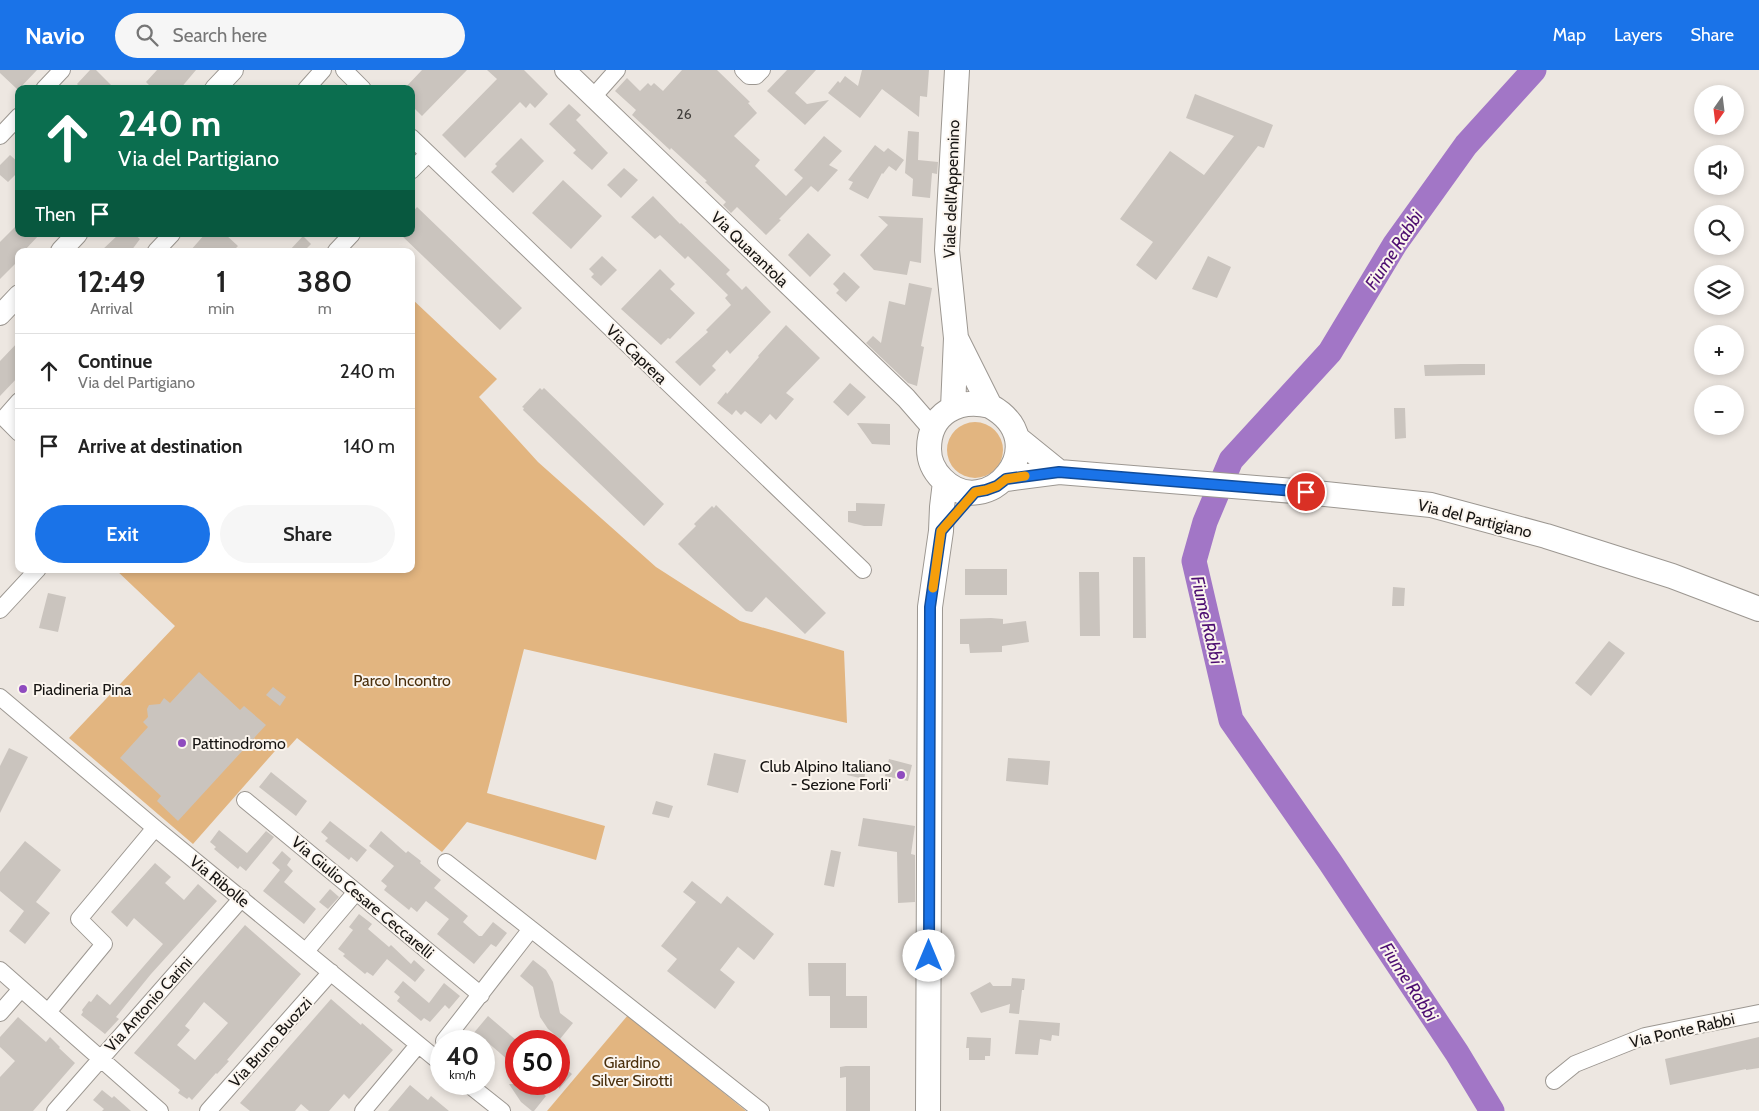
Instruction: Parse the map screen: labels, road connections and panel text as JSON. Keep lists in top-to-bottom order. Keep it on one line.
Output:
{"streets":{"main road":["Viale dell'Appennino","Via del Partigiano"],"street":["Via Quarantola","Via Caprera","Via Ribolle","Via Giulio Cesare Ceccarelli","Via Antonio Carini","Via Ponte Rabbi","Via Bruno Buozzi"]},"crossings":[["Viale dell'Appennino","Via Quarantola"],["Viale dell'Appennino","Via del Partigiano"],["Via Quarantola","Via del Partigiano"],["Via Ribolle","Via Antonio Carini"],["Via Ribolle","Via Bruno Buozzi"]],"water":["Fiume Rabbi"],"parks":["Parco Incontro","Giardino Silver Sirotti"],"places":["Piadineria Pina","Pattinodromo","Club Alpino Italiano - Sezione Forli'"],"house_numbers":["26"],"north":"bottom","page":{"header":"Navio","search":"Search here","nav":["Map","Layers","Share"],"map_buttons":["+","−"],"turn":["240 m","Via del Partigiano"],"then":"Then","eta":["12:49","Arrival","1","min","380","m"],"list":[{"name":"Continue","note":"Via del Partigiano","value":"240 m"},{"name":"Arrive at destination","value":"140 m"}],"buttons":["Exit","Share"],"speed":"40 km/h","limit":"50"}}
